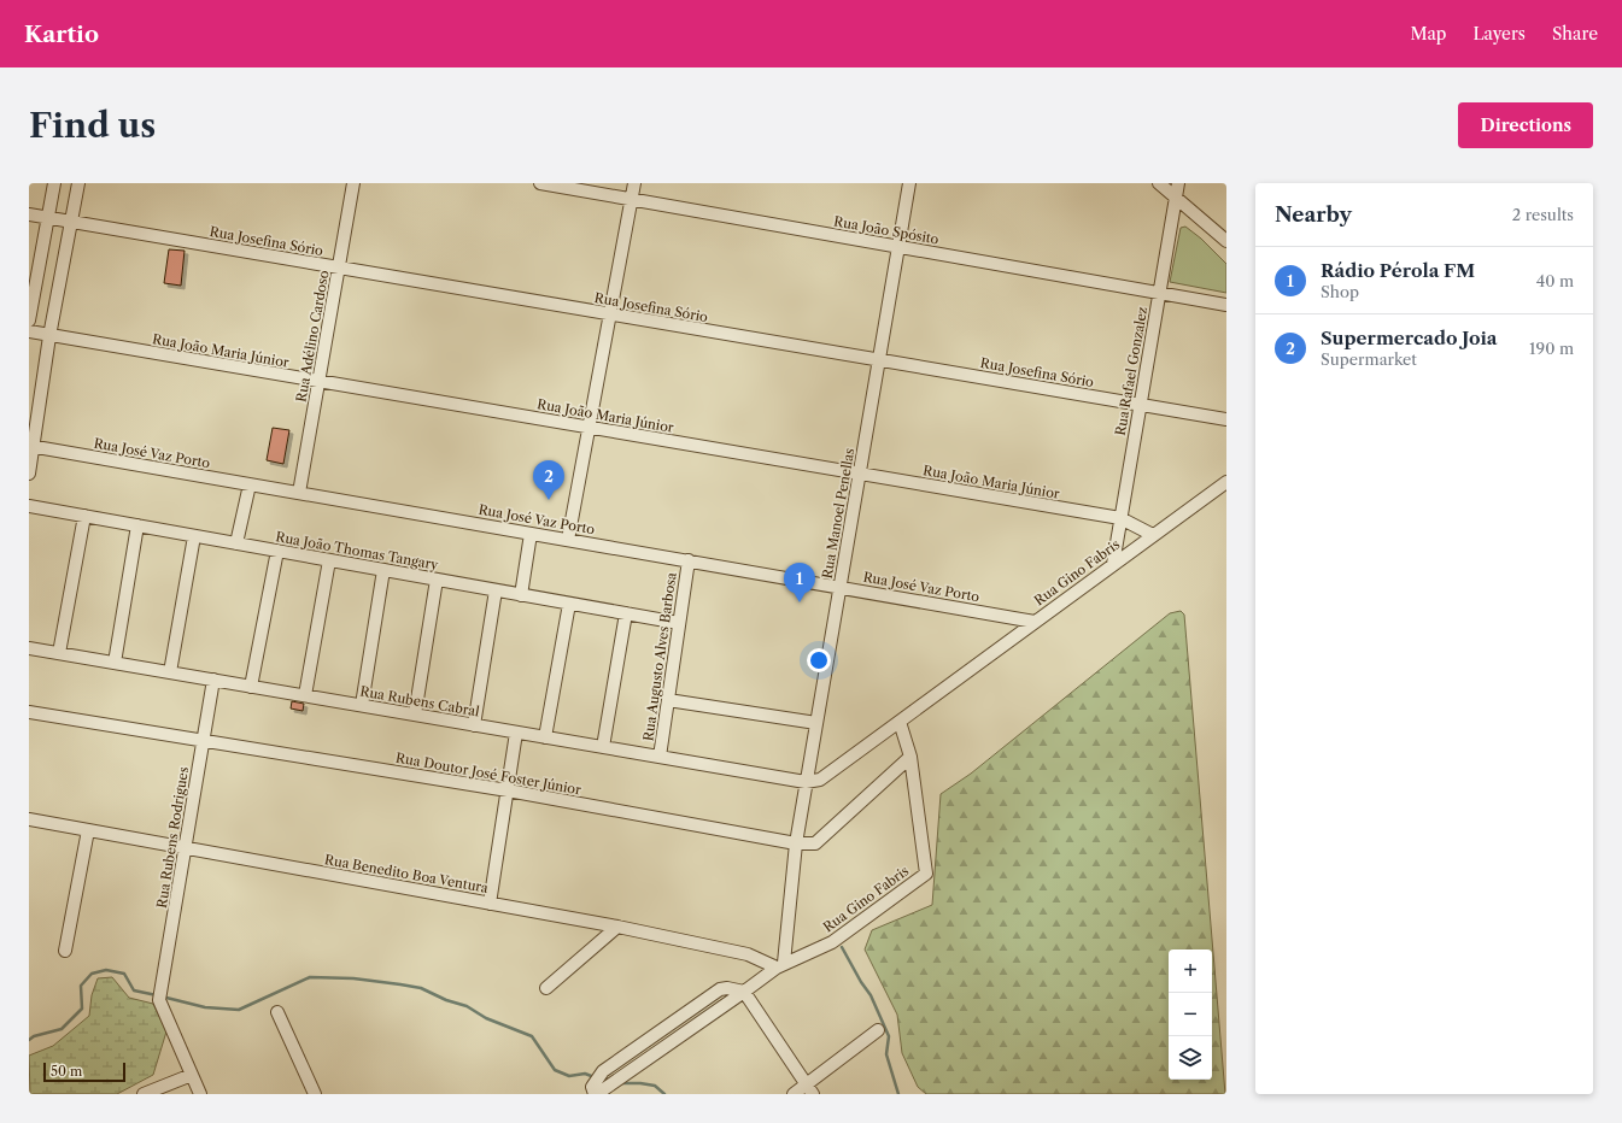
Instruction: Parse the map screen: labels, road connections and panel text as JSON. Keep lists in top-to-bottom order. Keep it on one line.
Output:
{"streets":{"street":["Rua João Spósito","Rua Josefina Sório","Rua Adélino Cardoso","Rua João Maria Júnior","Rua Rafael Gonzalez","Rua José Vaz Porto","Rua Manoel Penellas","Rua João Thomas Tangary","Rua Gino Fabris","Rua Augusto Alves Barbosa","Rua Rubens Cabral","Rua Doutor José Foster Júnior","Rua Rubens Rodrigues","Rua Benedito Boa Ventura"]},"crossings":[["Rua João Spósito","Rua Rafael Gonzalez"],["Rua João Spósito","Rua Manoel Penellas"],["Rua Josefina Sório","Rua Adélino Cardoso"],["Rua Josefina Sório","Rua Rafael Gonzalez"],["Rua Josefina Sório","Rua Manoel Penellas"],["Rua Adélino Cardoso","Rua João Maria Júnior"],["Rua Adélino Cardoso","Rua José Vaz Porto"],["Rua João Maria Júnior","Rua Rafael Gonzalez"],["Rua João Maria Júnior","Rua Manoel Penellas"],["Rua João Maria Júnior","Rua Gino Fabris"],["Rua Rafael Gonzalez","Rua Gino Fabris"],["Rua José Vaz Porto","Rua Manoel Penellas"],["Rua José Vaz Porto","Rua Gino Fabris"],["Rua José Vaz Porto","Rua Augusto Alves Barbosa"],["Rua Manoel Penellas","Rua Gino Fabris"],["Rua Manoel Penellas","Rua Rubens Cabral"],["Rua Manoel Penellas","Rua Doutor José Foster Júnior"],["Rua Manoel Penellas","Rua Benedito Boa Ventura"],["Rua João Thomas Tangary","Rua Augusto Alves Barbosa"],["Rua Gino Fabris","Rua Rubens Cabral"],["Rua Gino Fabris","Rua Doutor José Foster Júnior"],["Rua Gino Fabris","Rua Benedito Boa Ventura"],["Rua Augusto Alves Barbosa","Rua Rubens Cabral"],["Rua Rubens Cabral","Rua Rubens Rodrigues"],["Rua Doutor José Foster Júnior","Rua Rubens Rodrigues"],["Rua Rubens Rodrigues","Rua Benedito Boa Ventura"]],"scale_bar":"50 m","page":{"header":"Kartio","nav":["Map","Layers","Share"],"buttons":"Directions","title":"Find us","heading":["Nearby","2 results"],"list":[{"mark":"1","name":"Rádio Pérola FM","note":"Shop","value":"40 m"},{"mark":"2","name":"Supermercado Joia","note":"Supermarket","value":"190 m"}],"pins":["2","1"],"map_buttons":["+","−"],"scale":"50 m"}}
